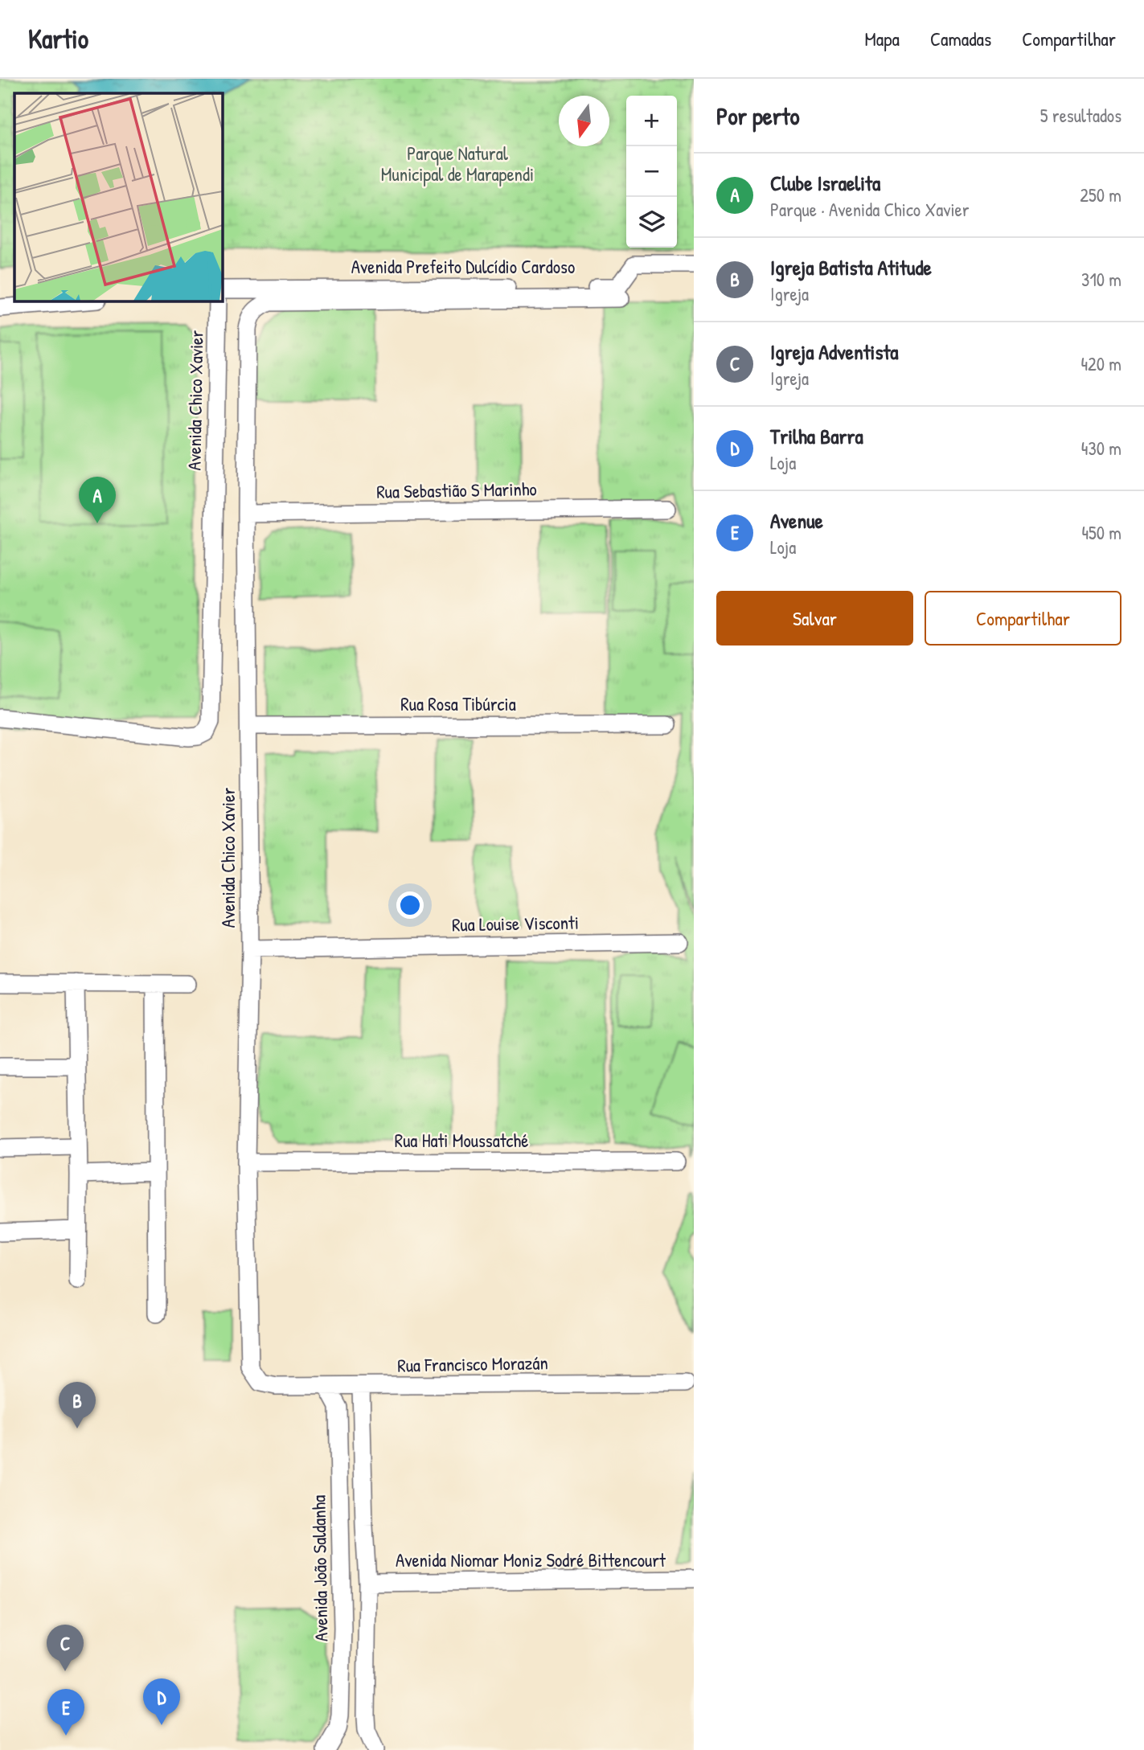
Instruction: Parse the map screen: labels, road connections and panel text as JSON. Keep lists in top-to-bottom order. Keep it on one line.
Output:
{"streets":{"street":["Avenida Prefeito Dulcídio Cardoso","Avenida Chico Xavier","Rua Sebastião S Marinho","Rua Rosa Tibúrcia","Rua Louise Visconti","Rua Hati Moussatché","Rua Francisco Morazán","Avenida Niomar Moniz Sodré Bittencourt","Avenida João Saldanha"]},"crossings":[["Avenida Prefeito Dulcídio Cardoso","Avenida Chico Xavier"],["Avenida Chico Xavier","Rua Sebastião S Marinho"],["Avenida Chico Xavier","Rua Rosa Tibúrcia"],["Avenida Chico Xavier","Rua Louise Visconti"],["Avenida Chico Xavier","Rua Hati Moussatché"],["Avenida Chico Xavier","Rua Francisco Morazán"],["Rua Francisco Morazán","Avenida João Saldanha"]],"parks":["Parque Natural Municipal de Marapendi"],"north":"bottom","page":{"header":"Kartio","nav":["Mapa","Camadas","Compartilhar"],"heading":["Por perto","5 resultados"],"map_buttons":["+","−"],"list":[{"mark":"A","name":"Clube Israelita","note":"Parque · Avenida Chico Xavier","value":"250 m"},{"mark":"B","name":"Igreja Batista Atitude","note":"Igreja","value":"310 m"},{"mark":"C","name":"Igreja Adventista","note":"Igreja","value":"420 m"},{"mark":"D","name":"Trilha Barra","note":"Loja","value":"430 m"},{"mark":"E","name":"Avenue","note":"Loja","value":"450 m"}],"pins":["A","B","C","D","E"],"buttons":["Salvar","Compartilhar"]}}
